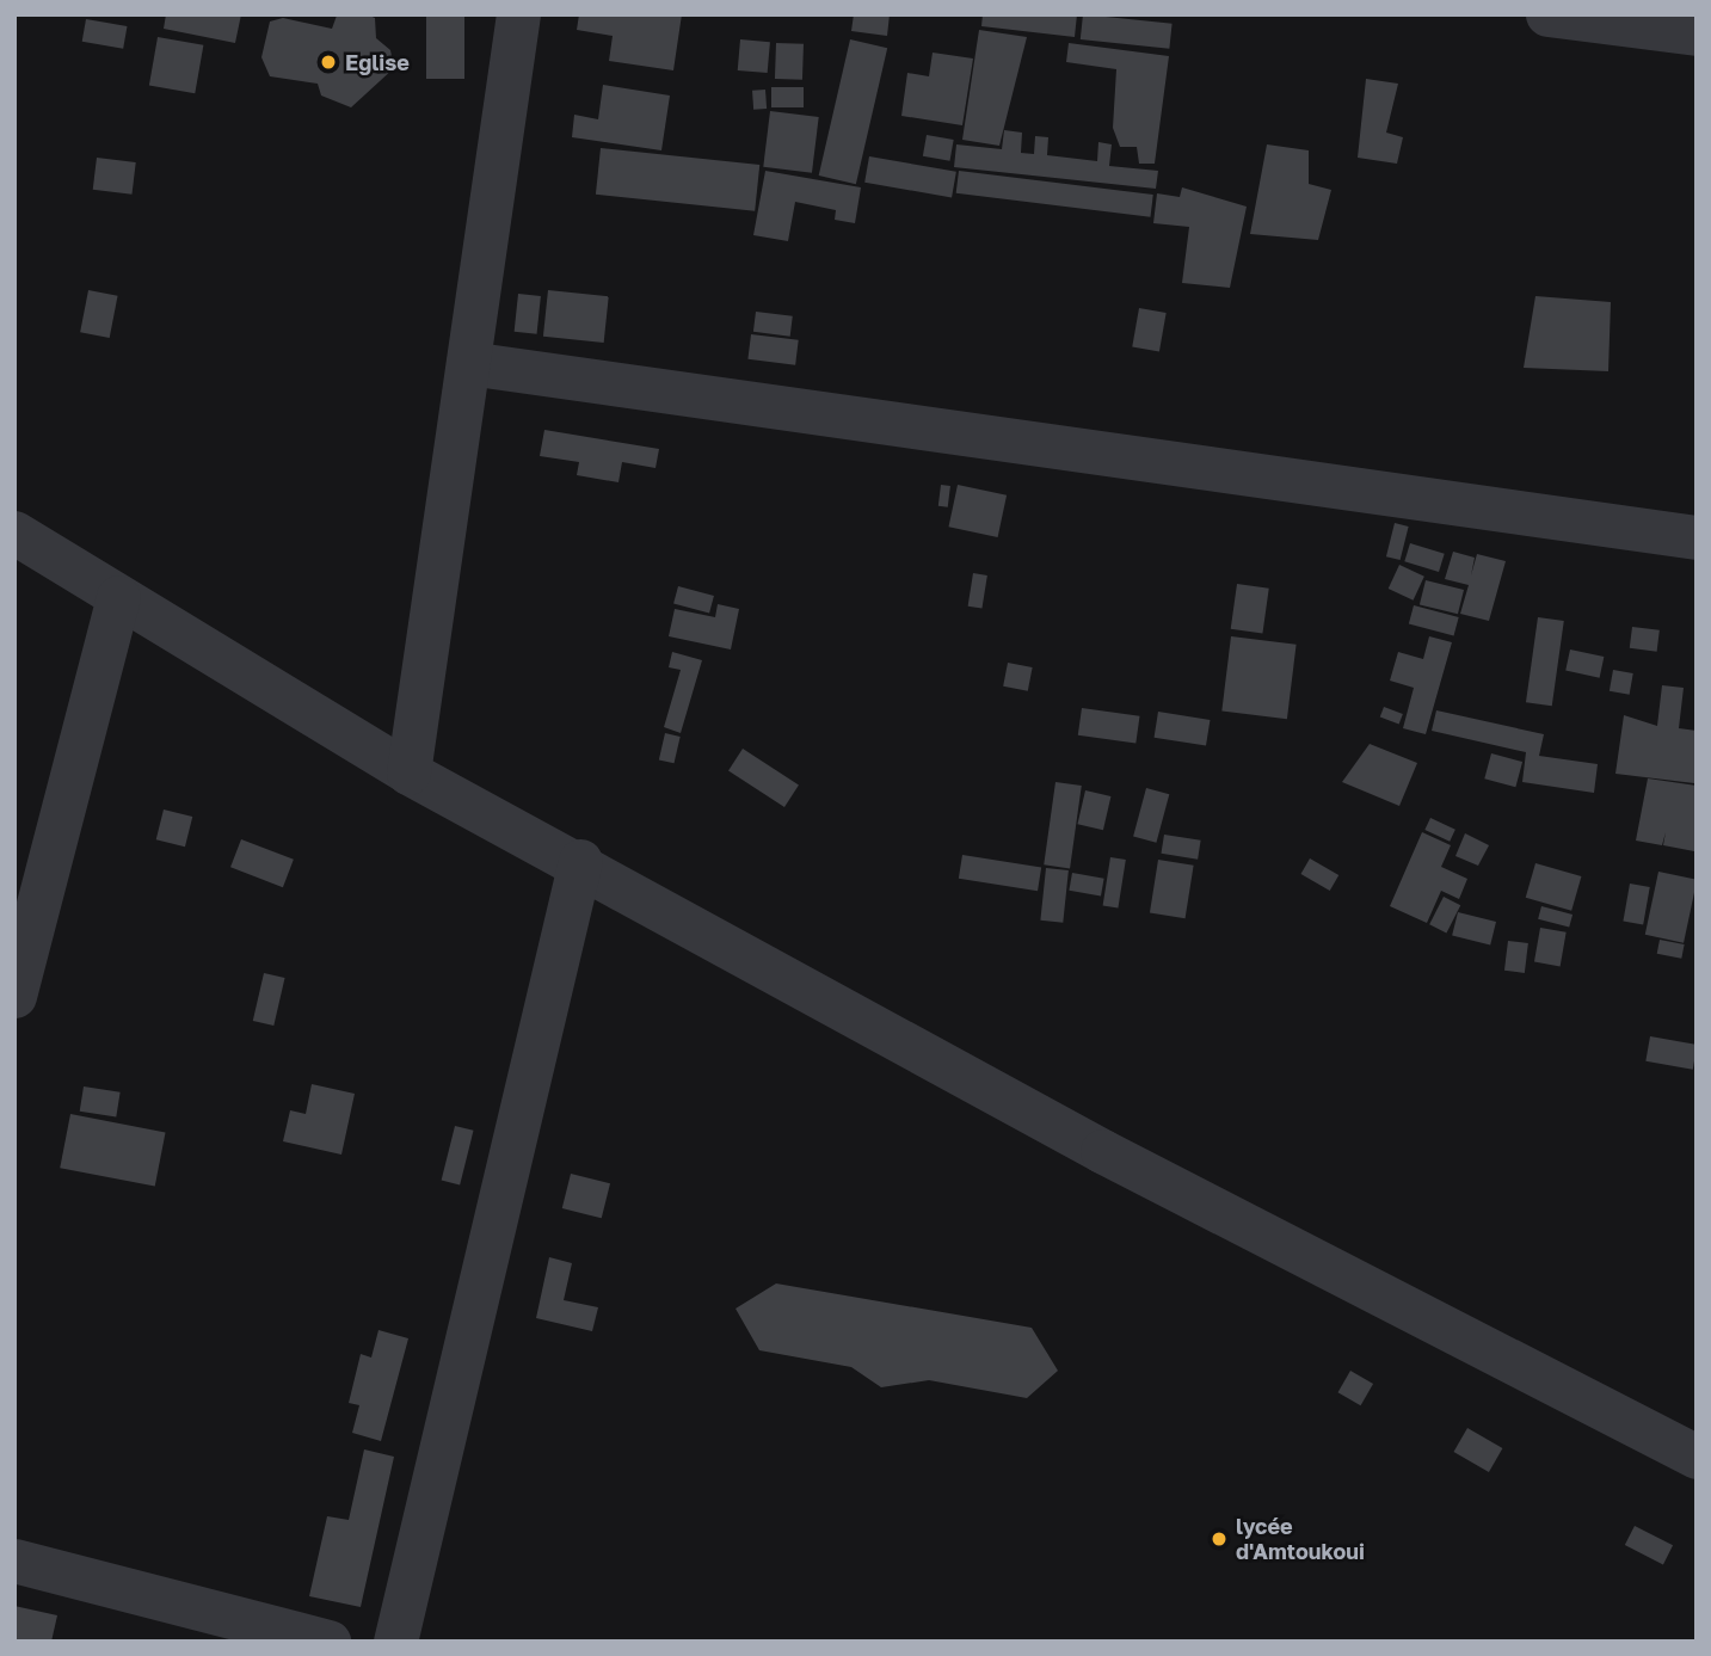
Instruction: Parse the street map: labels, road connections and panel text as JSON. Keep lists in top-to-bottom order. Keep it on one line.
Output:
{"places":["Eglise","lycée d'Amtoukoui"]}
